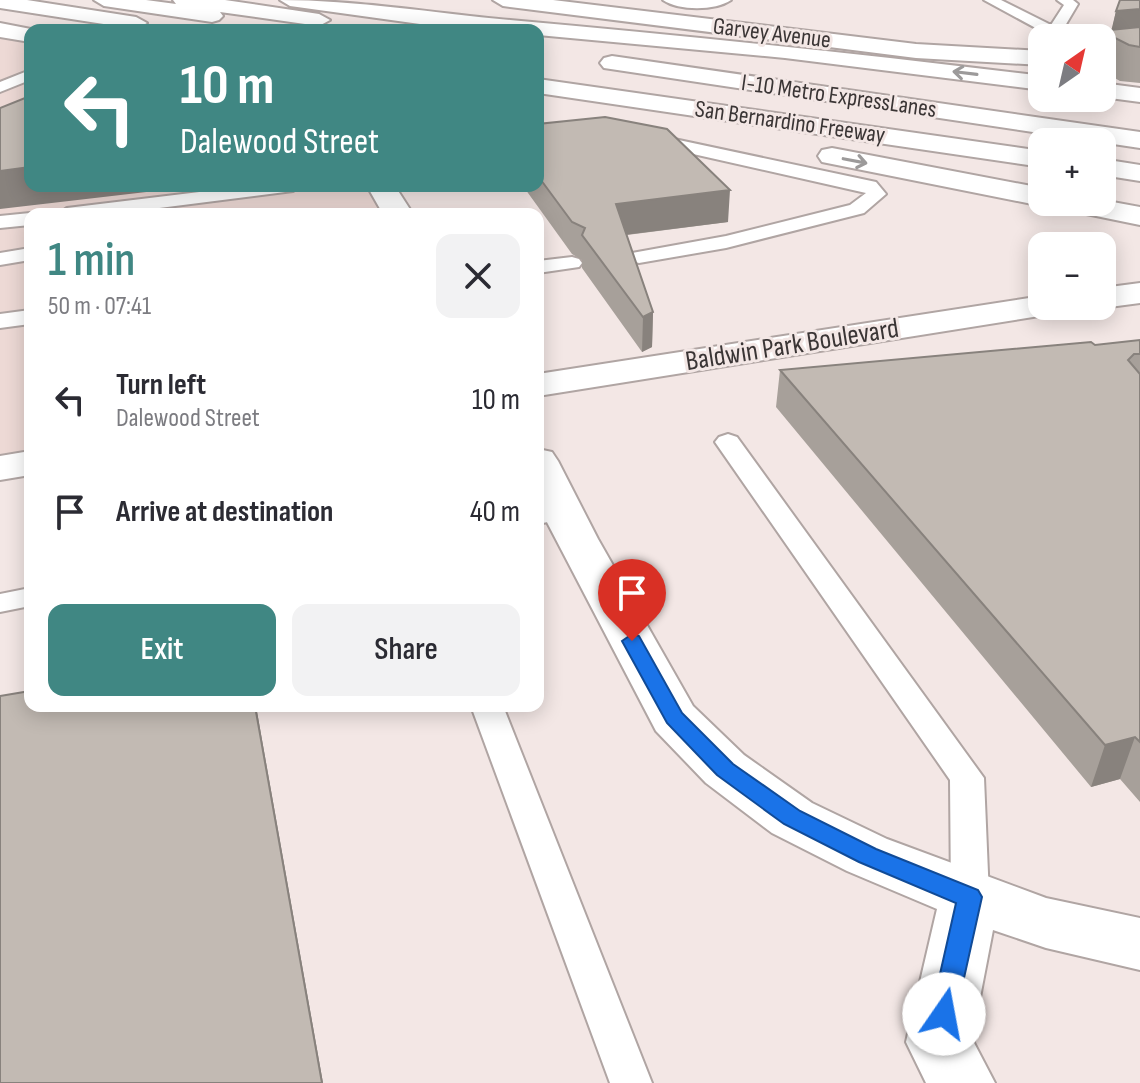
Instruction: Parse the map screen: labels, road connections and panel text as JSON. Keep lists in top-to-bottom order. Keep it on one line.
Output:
{"streets":{"main road":["Garvey Avenue","I-10 Metro ExpressLanes","San Bernardino Freeway","Baldwin Park Boulevard"]},"north":"top right","page":{"map_buttons":["+","−"],"turn":["10 m","Dalewood Street"],"heading":["1 min","50 m · 07:41"],"list":[{"name":"Turn left","note":"Dalewood Street","value":"10 m"},{"name":"Arrive at destination","value":"40 m"}],"buttons":["Exit","Share"]}}
